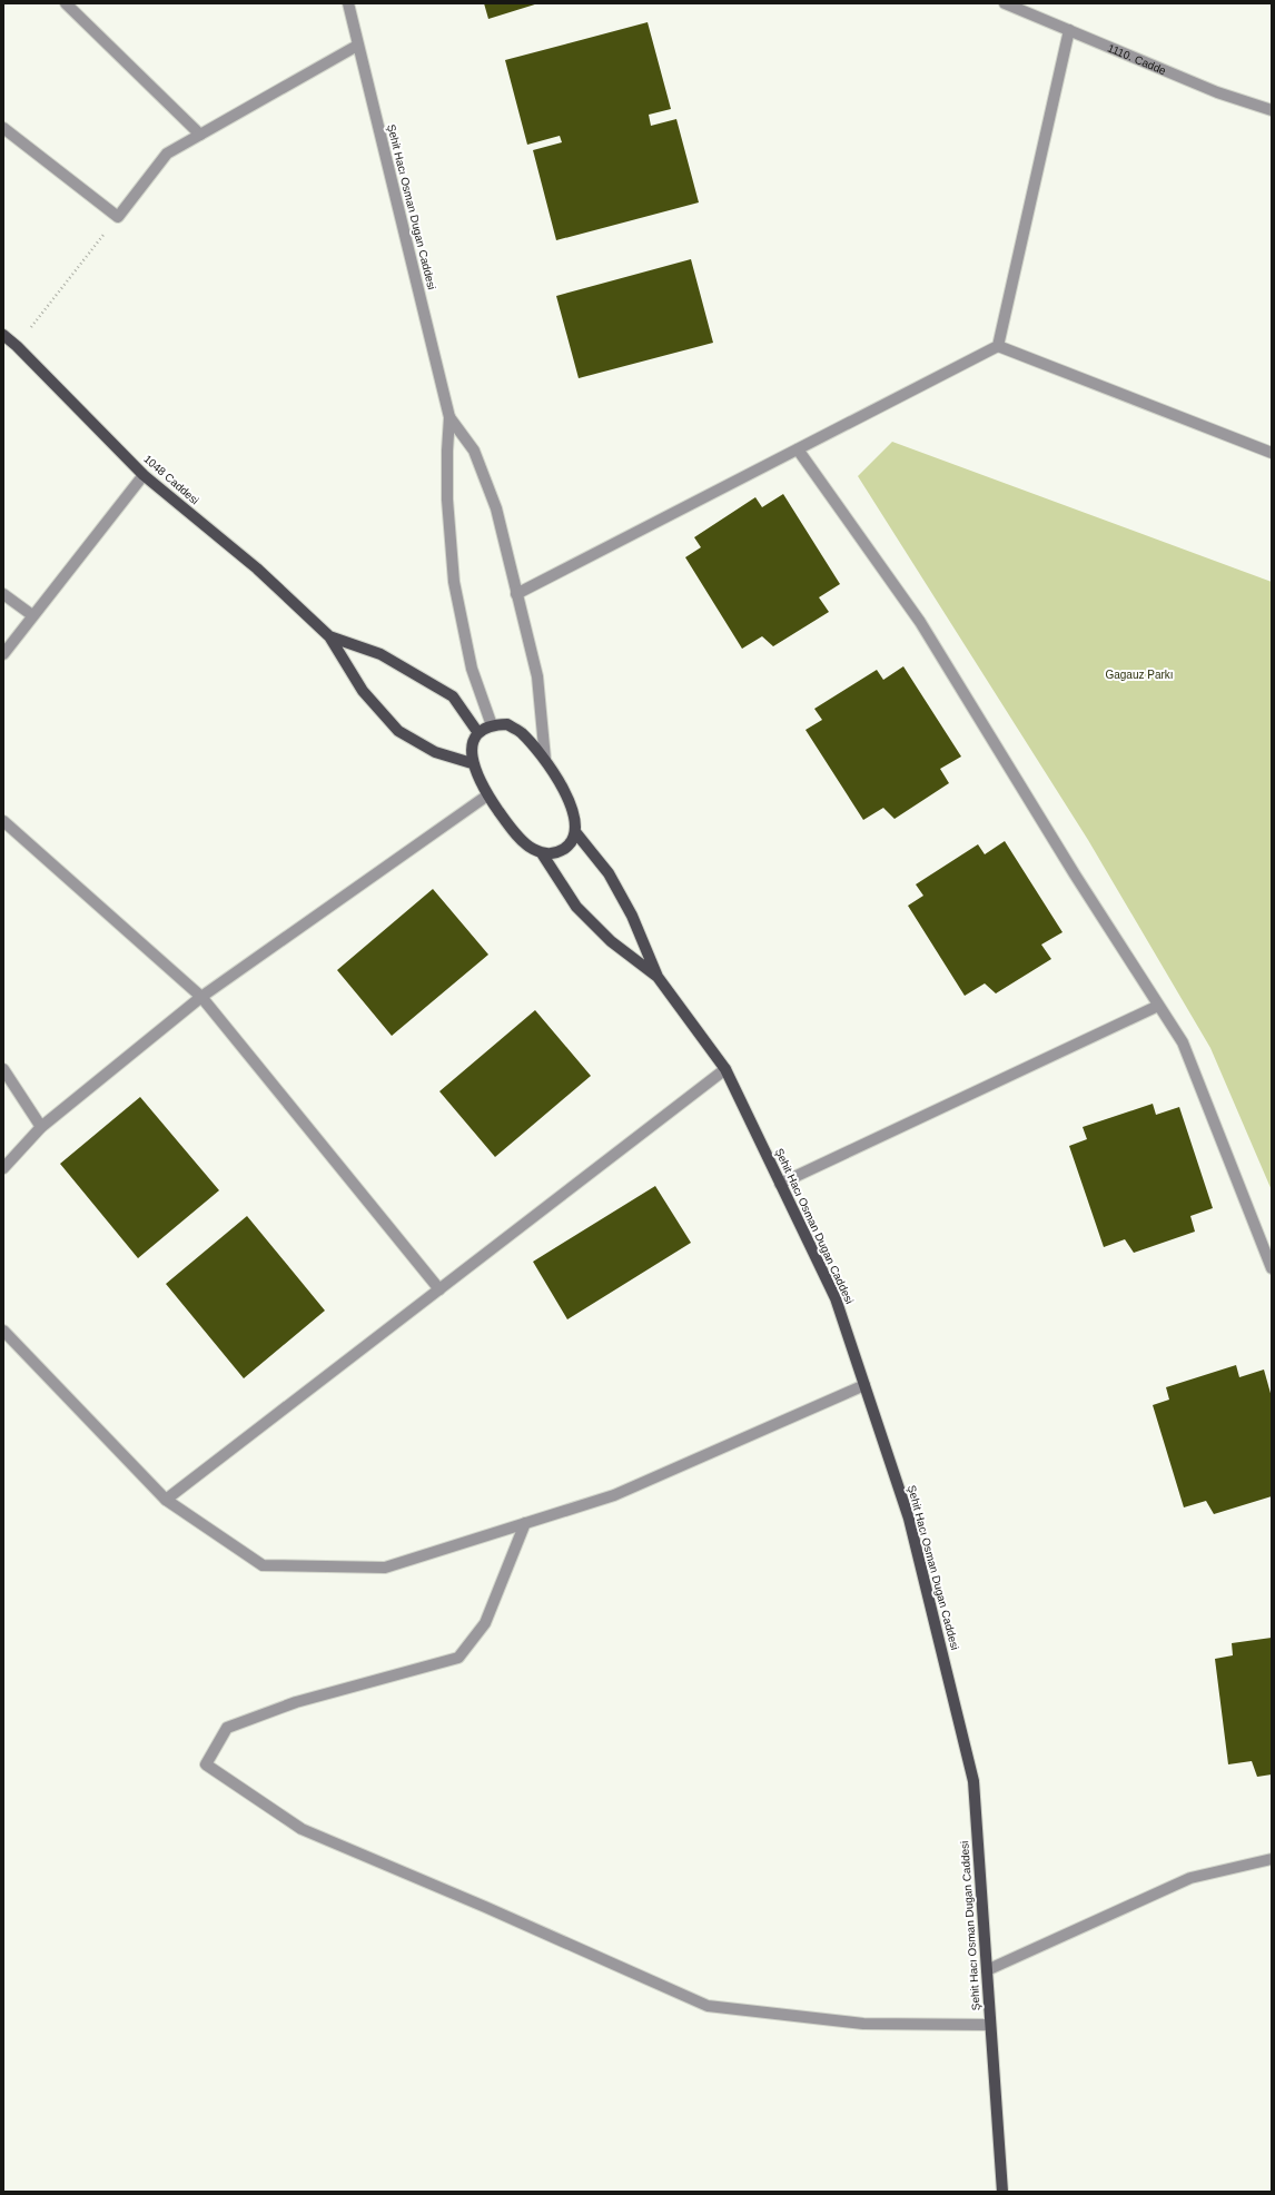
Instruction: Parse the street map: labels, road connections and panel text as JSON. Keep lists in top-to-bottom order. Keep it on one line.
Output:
{"streets":{"main road":["Şehit Hacı Osman Dugan Caddesi","1048 Caddesi"],"street":["1110. Cadde"]},"parks":["Gagauz Parkı"]}
